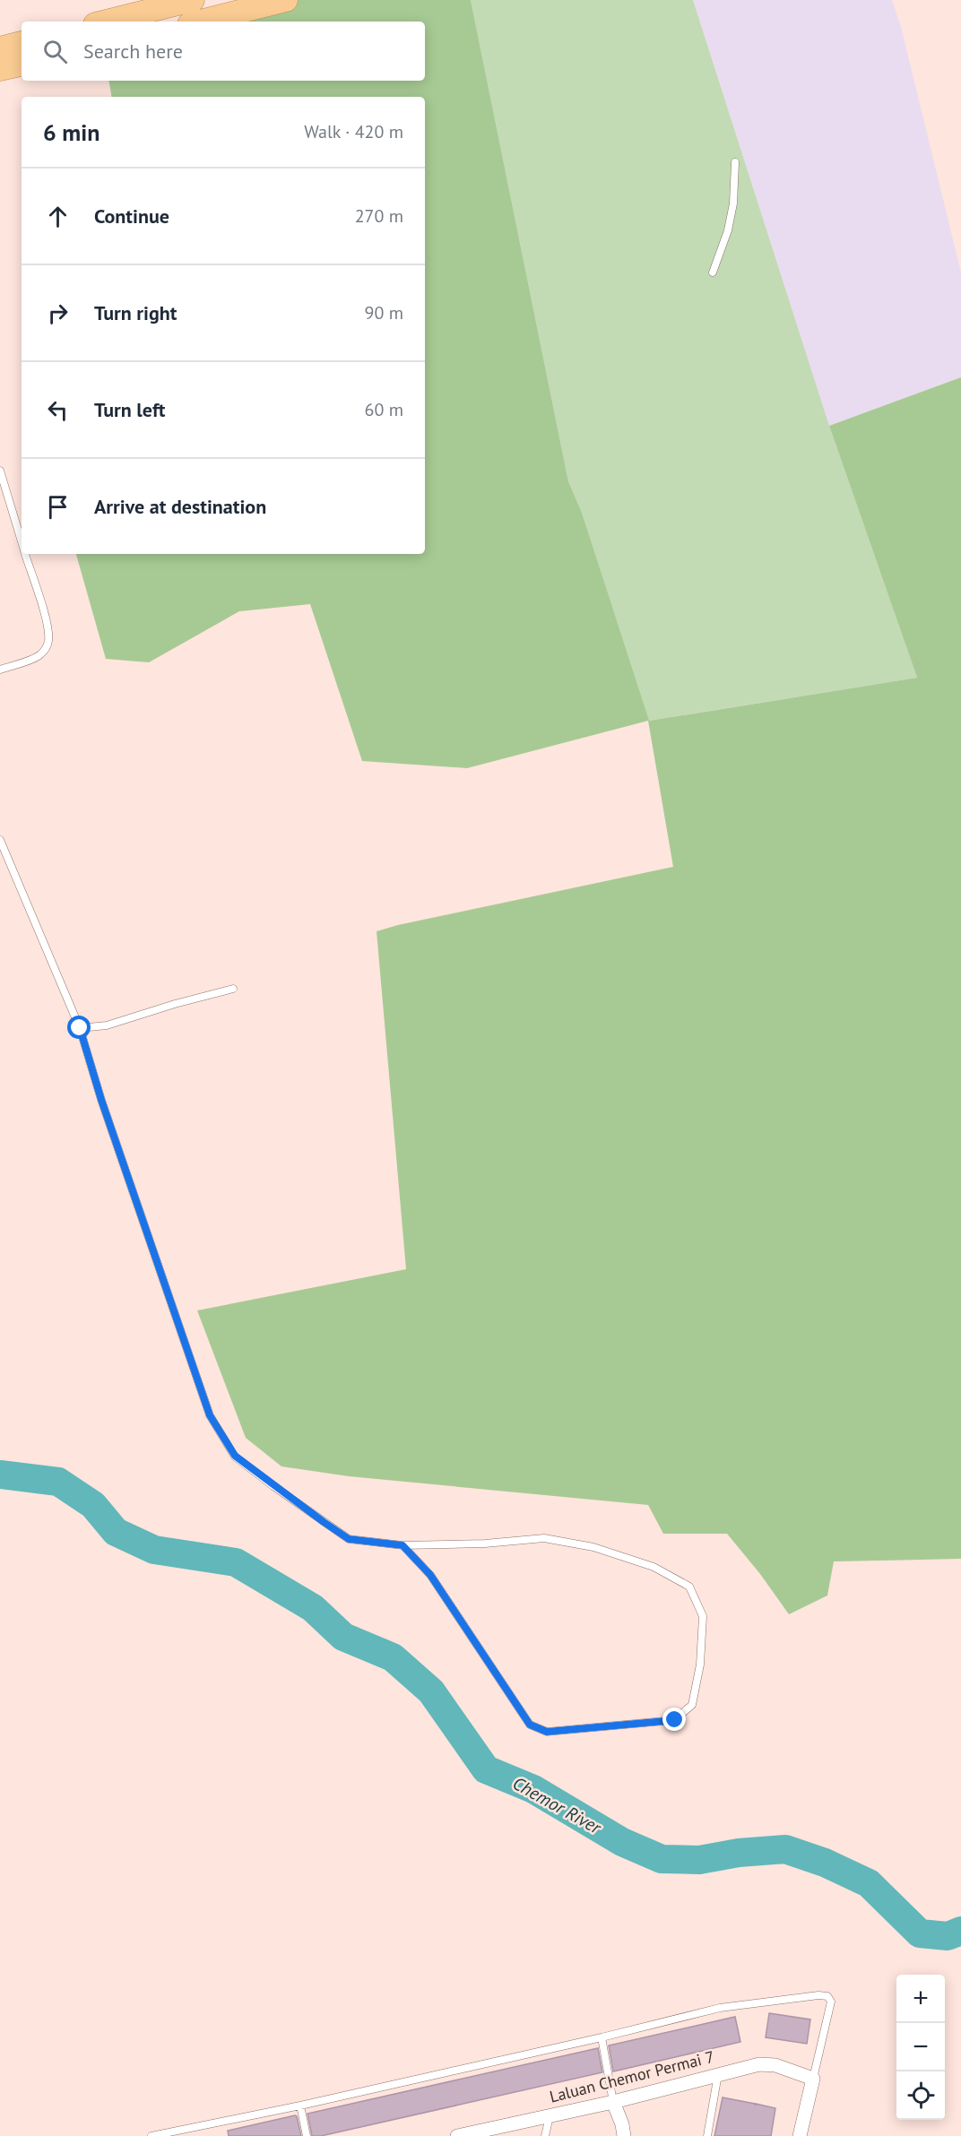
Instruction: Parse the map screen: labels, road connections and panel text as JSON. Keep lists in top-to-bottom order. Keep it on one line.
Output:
{"streets":{"street":["Laluan Chemor Permai 7"]},"water":["Chemor River"],"page":{"search":"Search here","heading":["6 min","Walk · 420 m"],"list":[["Continue","270 m"],["Turn right","90 m"],["Turn left","60 m"],"Arrive at destination"],"map_buttons":["+","−"]}}
